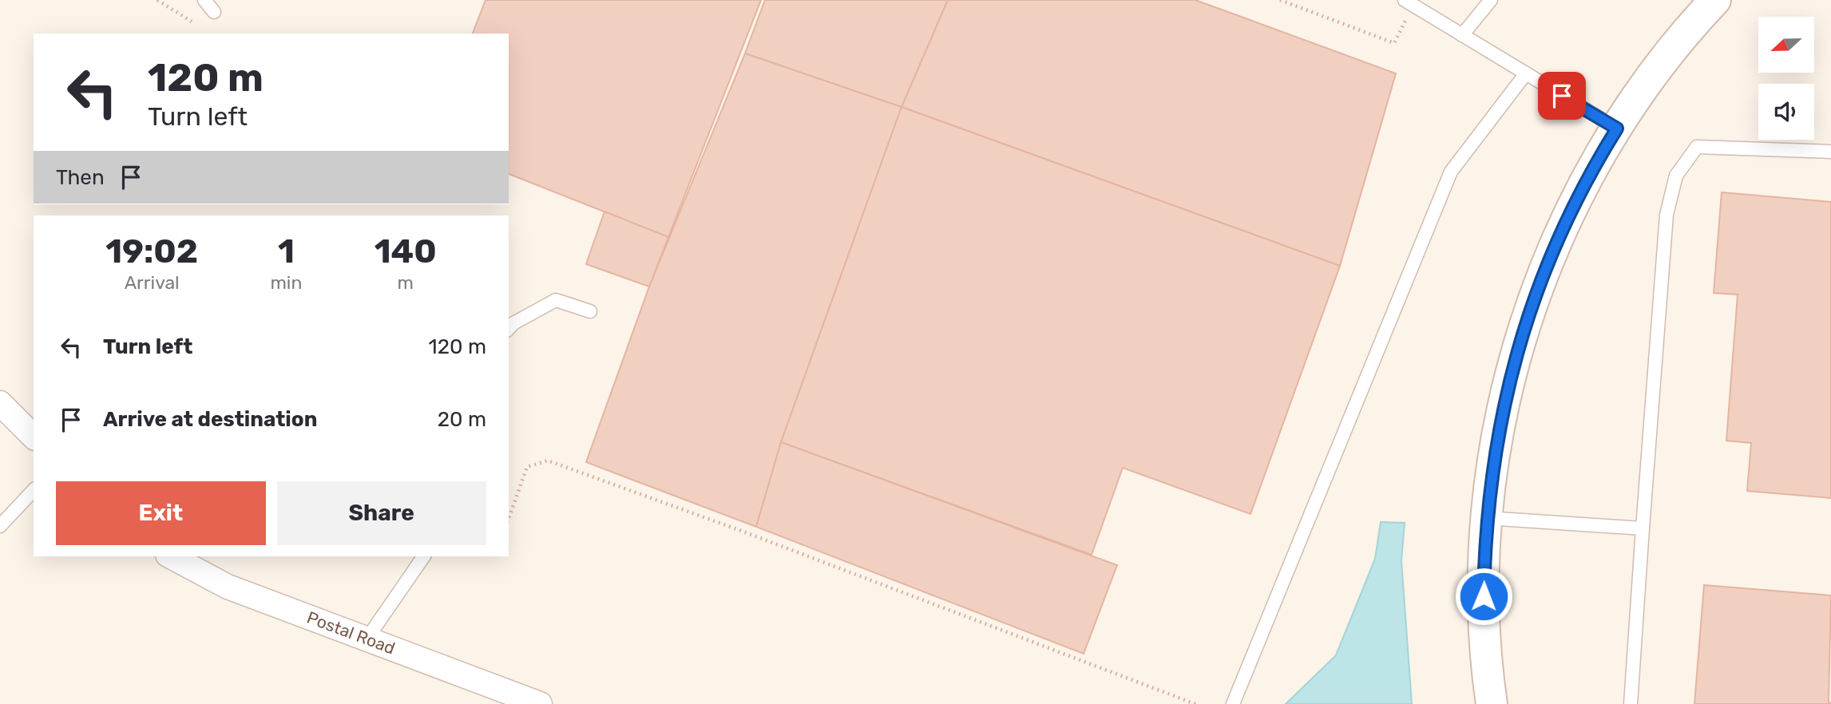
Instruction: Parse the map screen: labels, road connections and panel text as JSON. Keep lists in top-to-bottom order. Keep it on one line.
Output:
{"streets":{"street":["Postal Road"]},"north":"left","page":{"turn":["120 m","Turn left"],"then":"Then","eta":["19:02","Arrival","1","min","140","m"],"list":[{"name":"Turn left","value":"120 m"},{"name":"Arrive at destination","value":"20 m"}],"buttons":["Exit","Share"]}}
